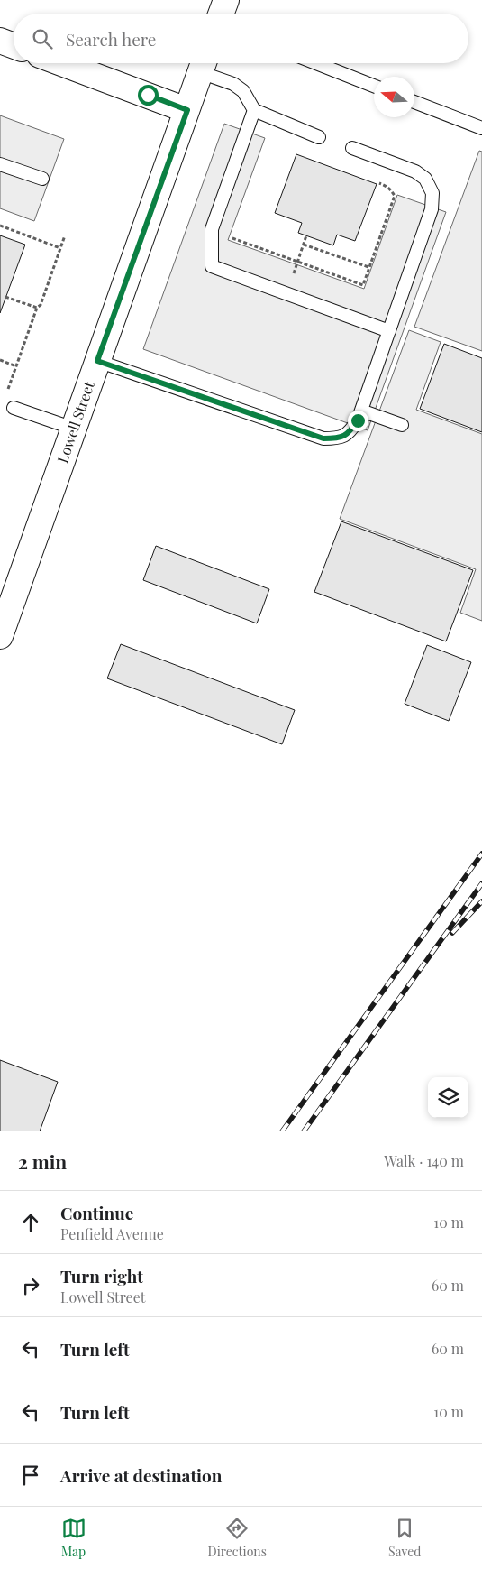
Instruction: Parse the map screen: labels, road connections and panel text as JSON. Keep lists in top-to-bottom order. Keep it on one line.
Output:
{"streets":{"street":["Lowell Street"]},"north":"left","page":{"search":"Search here","heading":["2 min","Walk · 140 m"],"list":[["Continue","Penfield Avenue","10 m"],["Turn right","Lowell Street","60 m"],["Turn left","60 m"],["Turn left","10 m"],"Arrive at destination"],"nav":["Map","Directions","Saved"]}}
